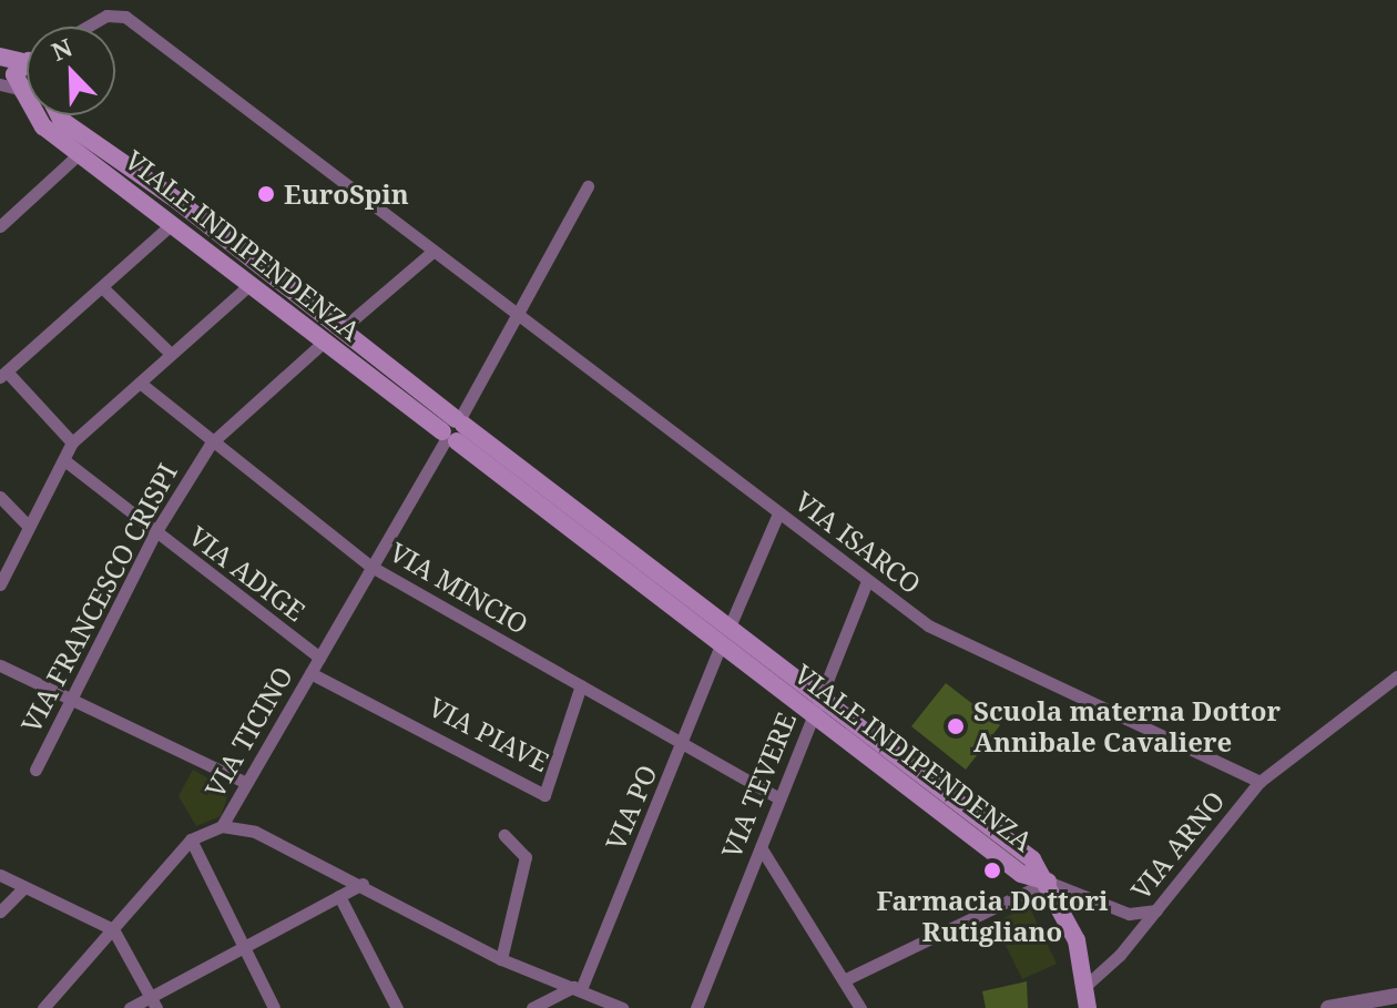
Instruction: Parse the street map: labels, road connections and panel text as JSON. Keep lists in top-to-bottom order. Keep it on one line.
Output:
{"streets":{"main road":["VIALE INDIPENDENZA"],"street":["VIA ISARCO","VIA ADIGE","VIA MINCIO","VIA FRANCESCO CRISPI","VIA TICINO","VIA PIAVE","VIA TEVERE","VIA PO","VIA ARNO"]},"crossings":[["VIALE INDIPENDENZA","VIA FRANCESCO CRISPI"],["VIALE INDIPENDENZA","VIA TICINO"],["VIALE INDIPENDENZA","VIA TEVERE"],["VIALE INDIPENDENZA","VIA PO"],["VIA ISARCO","VIA TICINO"],["VIA ISARCO","VIA TEVERE"],["VIA ISARCO","VIA PO"],["VIA ISARCO","VIA ARNO"],["VIA ADIGE","VIA FRANCESCO CRISPI"],["VIA ADIGE","VIA TICINO"],["VIA MINCIO","VIA FRANCESCO CRISPI"],["VIA MINCIO","VIA TICINO"],["VIA MINCIO","VIA PIAVE"],["VIA MINCIO","VIA TEVERE"],["VIA MINCIO","VIA PO"],["VIA TICINO","VIA PIAVE"]],"places":["EuroSpin","Scuola materna Dottor Annibale Cavaliere","Farmacia Dottori Rutigliano"],"north":"top left"}
